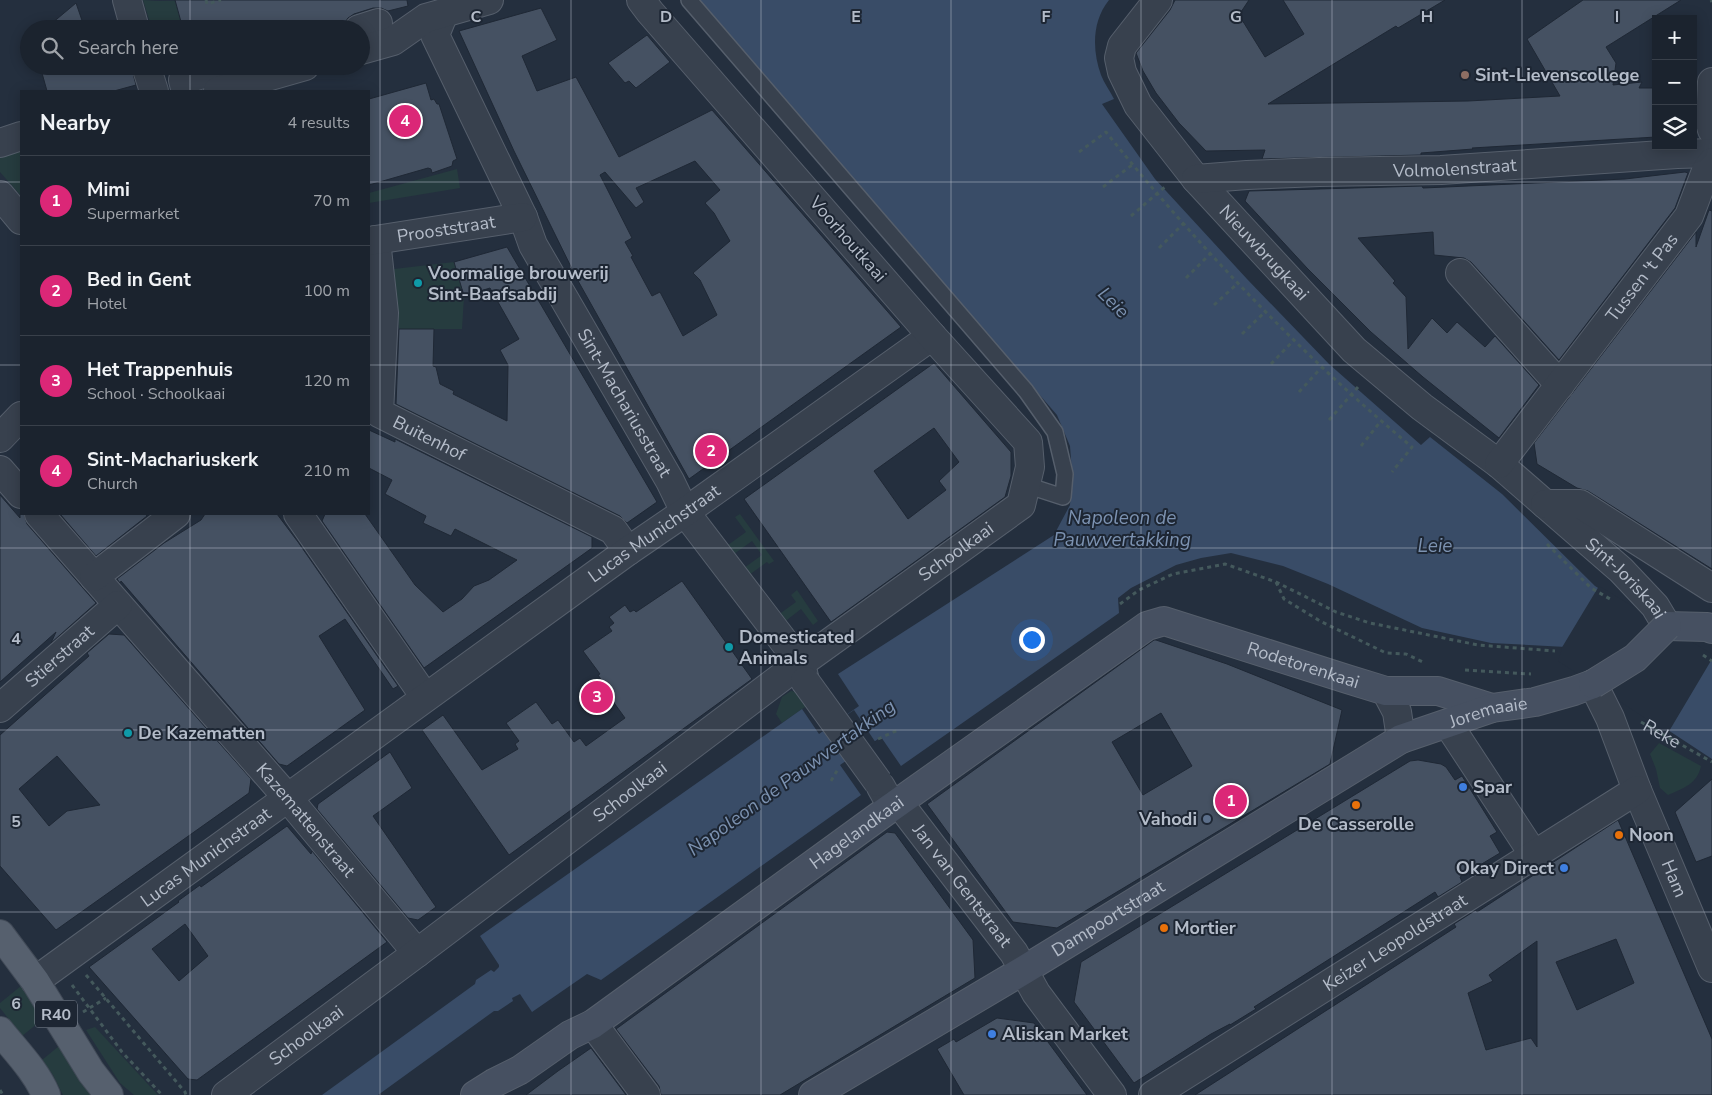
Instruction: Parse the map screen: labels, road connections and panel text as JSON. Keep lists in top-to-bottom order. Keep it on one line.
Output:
{"streets":{"main road":["R40"],"street":["Volmolenstraat","Prooststraat","Voorhoutkaai","Nieuwbrugkaai","Tussen 't Pas","Sint-Machariusstraat","Buitenhof","Lucas Munichstraat","Schoolkaai","Sint-Joriskaai","Stierstraat","Rodetorenkaai","Joremaaie","Reke","Kazemattenstraat","Hagelandkaai","Ham","Jan van Gentstraat","Dampoortstraat","Keizer Leopoldstraat"]},"crossings":[["Volmolenstraat","Nieuwbrugkaai"],["Prooststraat","Sint-Machariusstraat"],["Prooststraat","Buitenhof"],["Voorhoutkaai","Lucas Munichstraat"],["Voorhoutkaai","Schoolkaai"],["Nieuwbrugkaai","Tussen 't Pas"],["Nieuwbrugkaai","Sint-Joriskaai"],["Tussen 't Pas","Sint-Joriskaai"],["Sint-Machariusstraat","Lucas Munichstraat"],["Sint-Machariusstraat","Schoolkaai"],["Sint-Machariusstraat","Jan van Gentstraat"],["Buitenhof","Lucas Munichstraat"],["Lucas Munichstraat","Kazemattenstraat"],["Lucas Munichstraat","R40"],["Schoolkaai","Kazemattenstraat"],["Sint-Joriskaai","Joremaaie"],["Stierstraat","Kazemattenstraat"],["Rodetorenkaai","Joremaaie"],["Rodetorenkaai","Hagelandkaai"],["Joremaaie","Reke"],["Joremaaie","Dampoortstraat"],["Joremaaie","Keizer Leopoldstraat"],["Reke","Ham"],["Reke","Keizer Leopoldstraat"],["Hagelandkaai","Jan van Gentstraat"],["Ham","Keizer Leopoldstraat"],["Jan van Gentstraat","Dampoortstraat"]],"water":["Leie","Napoleon de Pauwvertakking"],"places":["Sint-Lievenscollege","Voormalige brouwerij Sint-Baafsabdij","Domesticated Animals","De Kazematten","Spar","De Casserolle","Vahodi","Noon","Okay Direct","Mortier","Aliskan Market"],"page":{"map_buttons":["+","−"],"search":"Search here","heading":["Nearby","4 results"],"pins":["4","2","3","1"],"list":[{"mark":"1","name":"Mimi","note":"Supermarket","value":"70 m"},{"mark":"2","name":"Bed in Gent","note":"Hotel","value":"100 m"},{"mark":"3","name":"Het Trappenhuis","note":"School · Schoolkaai","value":"120 m"},{"mark":"4","name":"Sint-Machariuskerk","note":"Church","value":"210 m"}]},"grid":{"columns":["C","D","E","F","G","H","I"],"rows":["4","5","6"]}}
